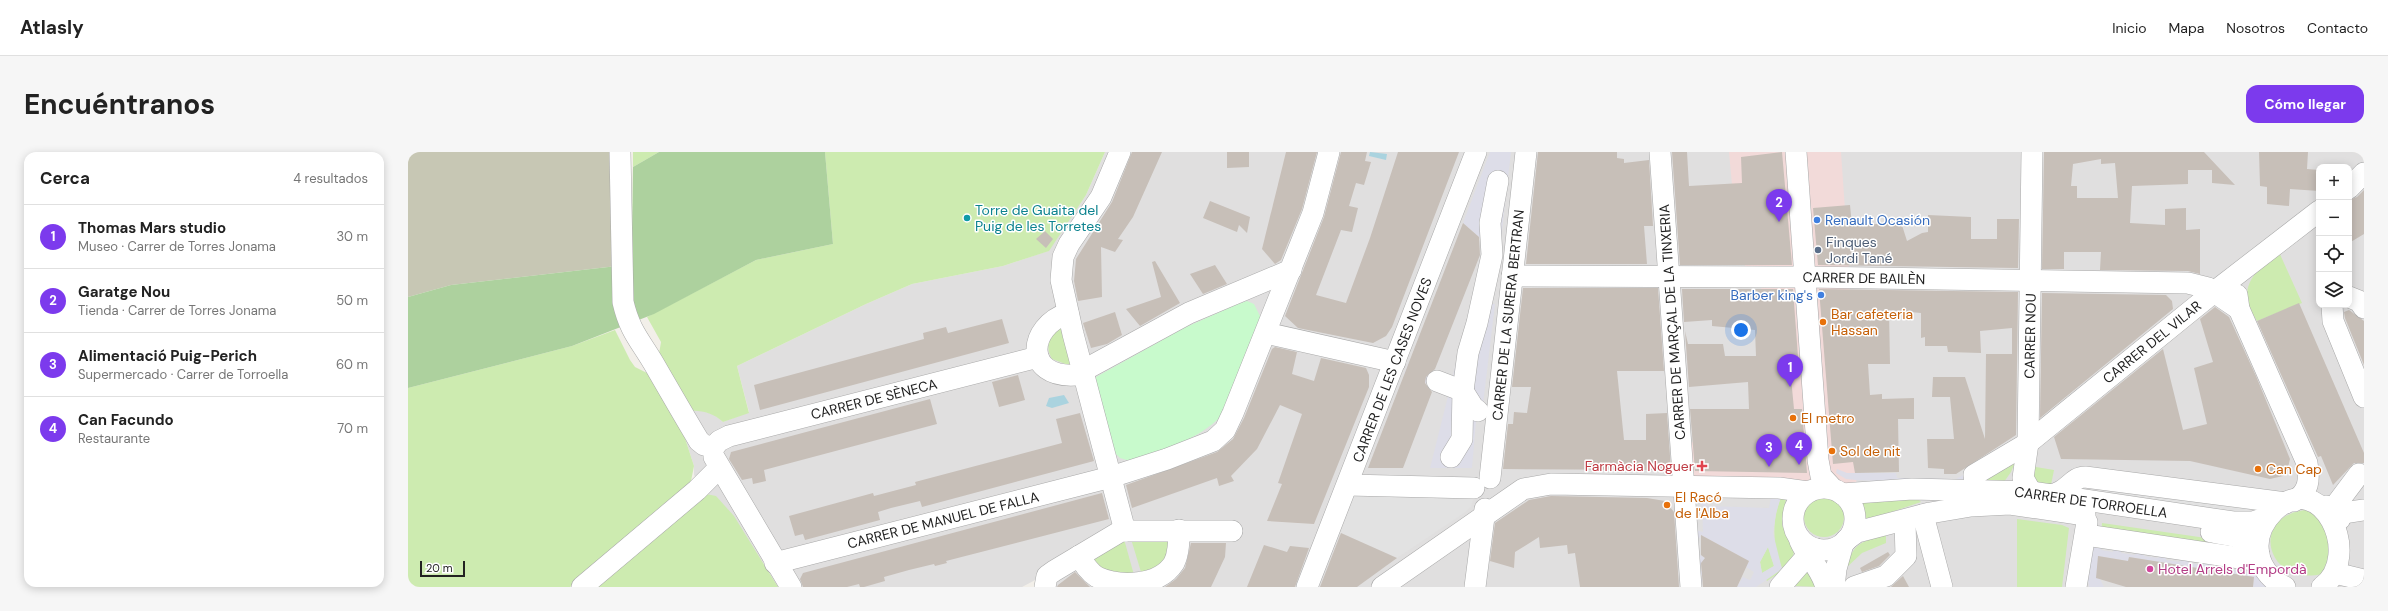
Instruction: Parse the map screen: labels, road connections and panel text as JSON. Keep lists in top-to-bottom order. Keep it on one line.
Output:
{"streets":{"street":["CARRER DE BAILÈN","CARRER DE LA SURERA BERTRAN","CARRER DE MARÇAL DE LA TINXERIA","CARRER NOU","CARRER DEL VILAR","CARRER DE LES CASES NOVES","CARRER DE SÈNECA","CARRER DE TORROELLA","CARRER DE MANUEL DE FALLA"]},"crossings":[["CARRER DE BAILÈN","CARRER DE LA SURERA BERTRAN"],["CARRER DE BAILÈN","CARRER DE MARÇAL DE LA TINXERIA"],["CARRER DE BAILÈN","CARRER NOU"],["CARRER DE BAILÈN","CARRER DEL VILAR"],["CARRER DE LA SURERA BERTRAN","CARRER DE TORROELLA"],["CARRER DE MARÇAL DE LA TINXERIA","CARRER DE TORROELLA"],["CARRER NOU","CARRER DEL VILAR"],["CARRER DE LES CASES NOVES","CARRER DE TORROELLA"]],"places":{"other":["Torre de Guaita del Puig de les Torretes","Renault Ocasión","Finques Jordi Tané","Barber king's","Bar cafeteria Hassan","El metro","Sol de nit","Can Cap","El Racó de l'Alba","Hotel Arrels d'Empordà"],"health":["Farmàcia Noguer"]},"scale_bar":"20 m","page":{"header":"Atlasly","nav":["Inicio","Mapa","Nosotros","Contacto"],"buttons":"Cómo llegar","title":"Encuéntranos","heading":["Cerca","4 resultados"],"map_buttons":["+","−"],"pins":["2","1","4","3"],"list":[{"mark":"1","name":"Thomas Mars studio","note":"Museo · Carrer de Torres Jonama","value":"30 m"},{"mark":"2","name":"Garatge Nou","note":"Tienda · Carrer de Torres Jonama","value":"50 m"},{"mark":"3","name":"Alimentació Puig-Perich","note":"Supermercado · Carrer de Torroella","value":"60 m"},{"mark":"4","name":"Can Facundo","note":"Restaurante","value":"70 m"}],"scale":"20 m"}}
